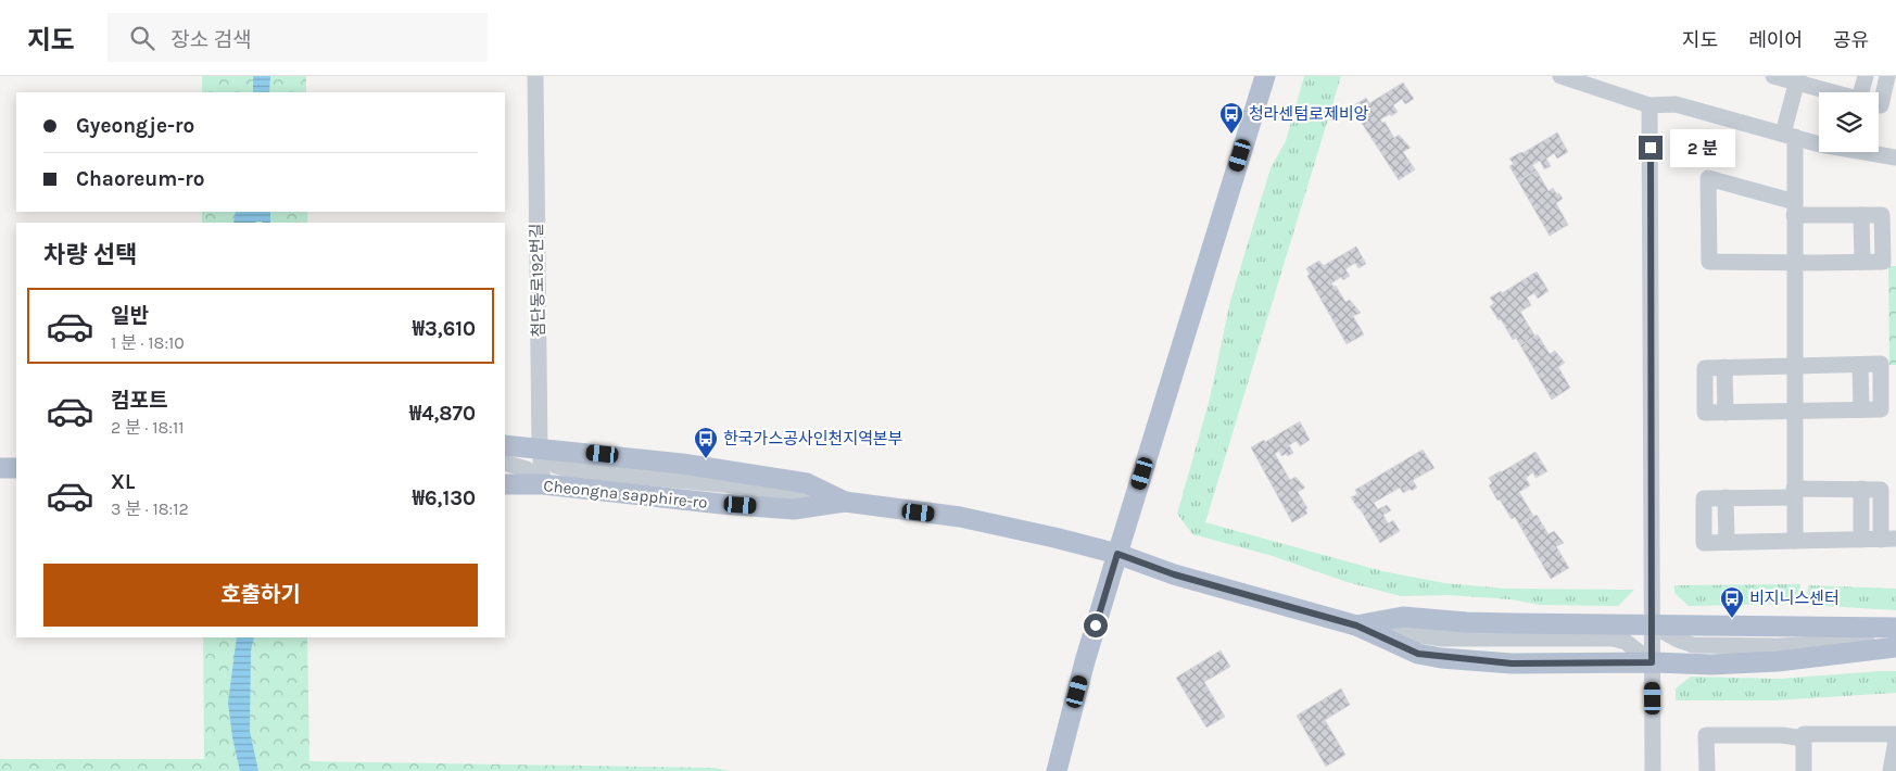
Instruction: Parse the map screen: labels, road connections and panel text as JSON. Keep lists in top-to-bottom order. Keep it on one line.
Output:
{"streets":{"main road":["Cheongna sapphire-ro"],"street":["첨단동로192번길"]},"crossings":[["첨단동로192번길","Cheongna sapphire-ro"]],"places":{"bus stop":["청라센텀로제비앙","한국가스공사인천지역본부","비지니스센터"]},"page":{"header":"지도","search":"장소 검색","nav":["지도","레이어","공유"],"banner":["Gyeongje-ro","Chaoreum-ro"],"bubble":"2 분","heading":"차량 선택","list":[{"name":"일반","note":"1 분 · 18:10","value":"₩3,610"},{"name":"컴포트","note":"2 분 · 18:11","value":"₩4,870"},{"name":"XL","note":"3 분 · 18:12","value":"₩6,130"}],"buttons":"호출하기"}}
